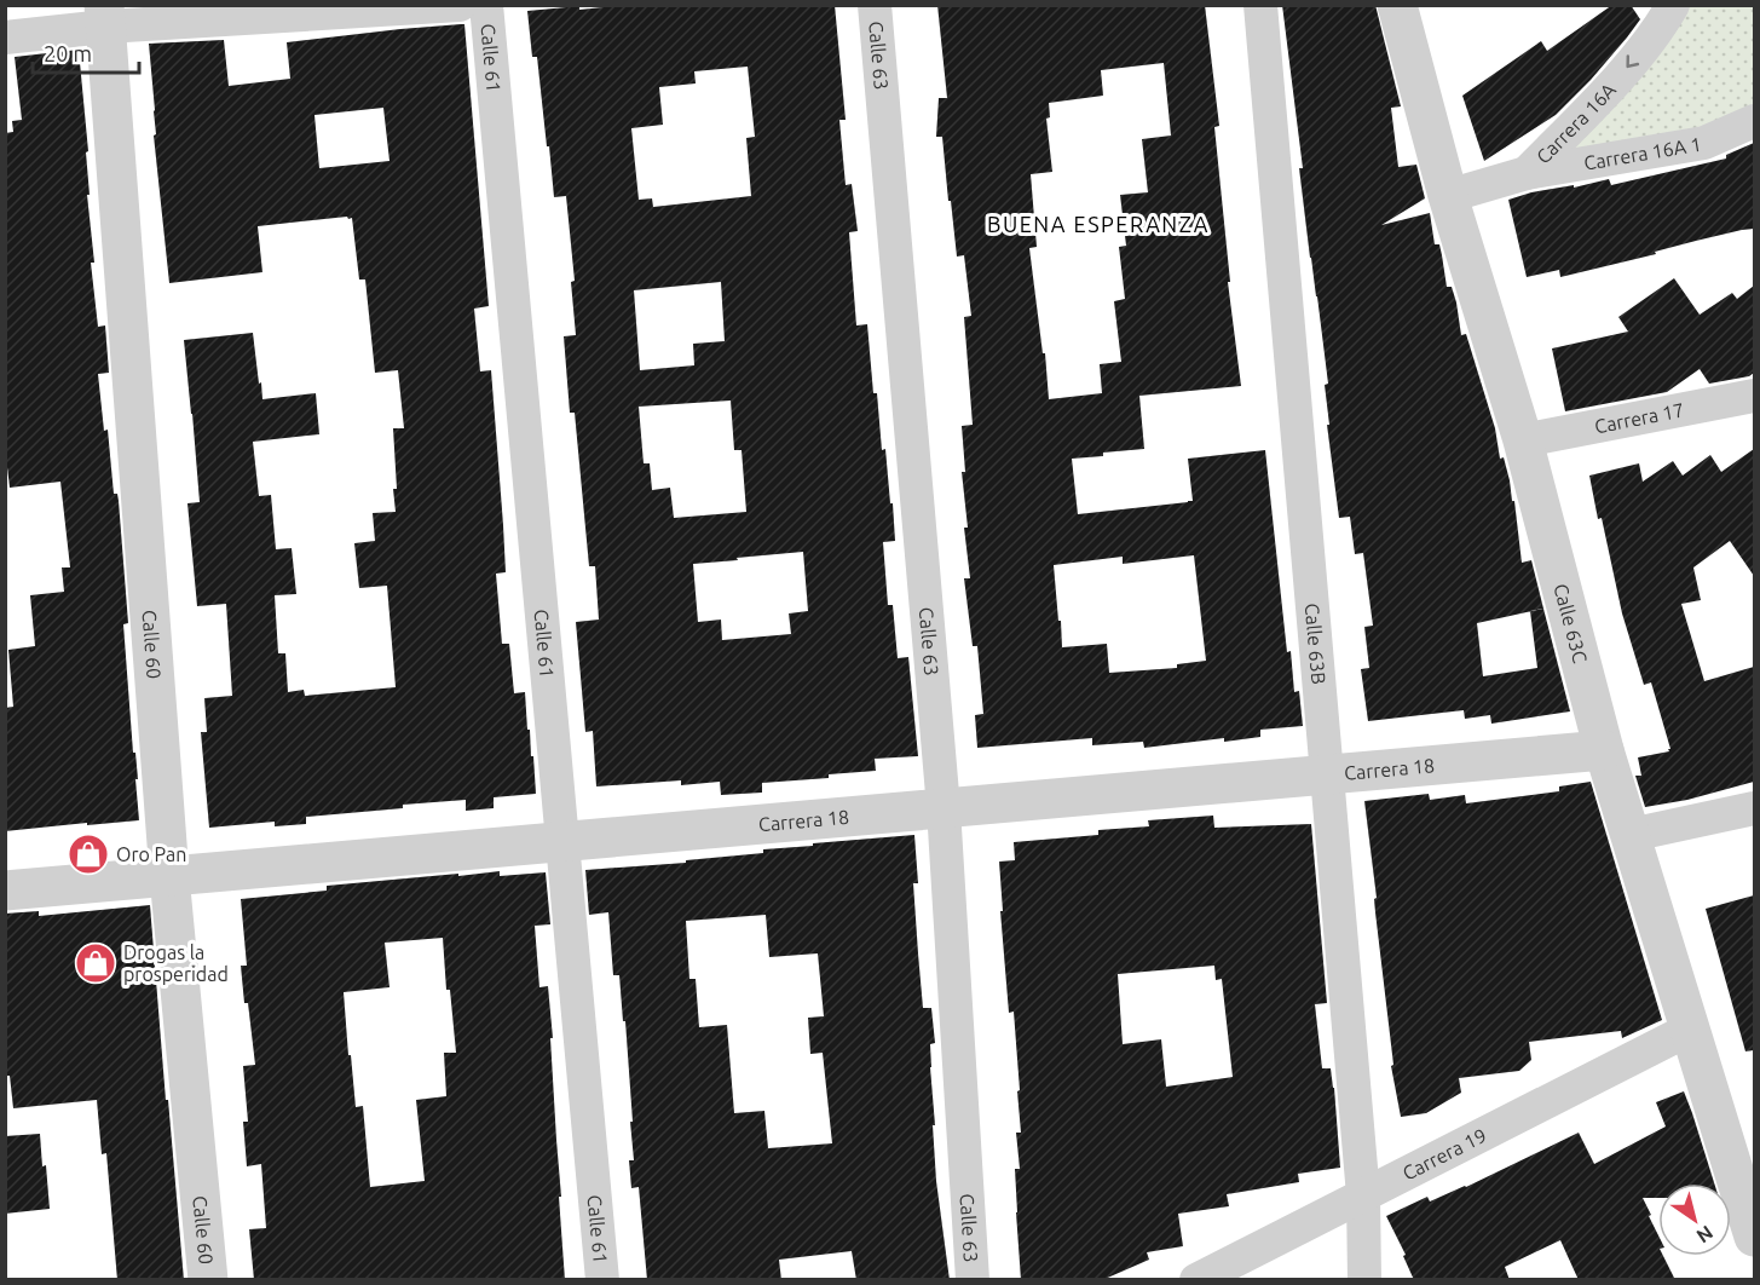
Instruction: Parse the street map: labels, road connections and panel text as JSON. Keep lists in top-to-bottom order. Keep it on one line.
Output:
{"streets":{"street":["Calle 63","Calle 61","Carrera 16A","Carrera 16A 1","Carrera 17","Calle 63C","Calle 60","Calle 63B","Carrera 18","Carrera 19"]},"crossings":[["Calle 63","Carrera 18"],["Calle 61","Carrera 18"],["Carrera 16A","Carrera 16A 1"],["Carrera 16A","Calle 63C"],["Carrera 17","Calle 63C"],["Calle 63C","Carrera 18"],["Calle 63C","Carrera 19"],["Calle 60","Carrera 18"],["Calle 63B","Carrera 18"],["Calle 63B","Carrera 19"]],"one_way":["Carrera 16A"],"districts":["BUENA ESPERANZA"],"places":{"shop":["Oro Pan","Drogas la prosperidad"]},"scale_bar":"20 m","north":"bottom right"}
